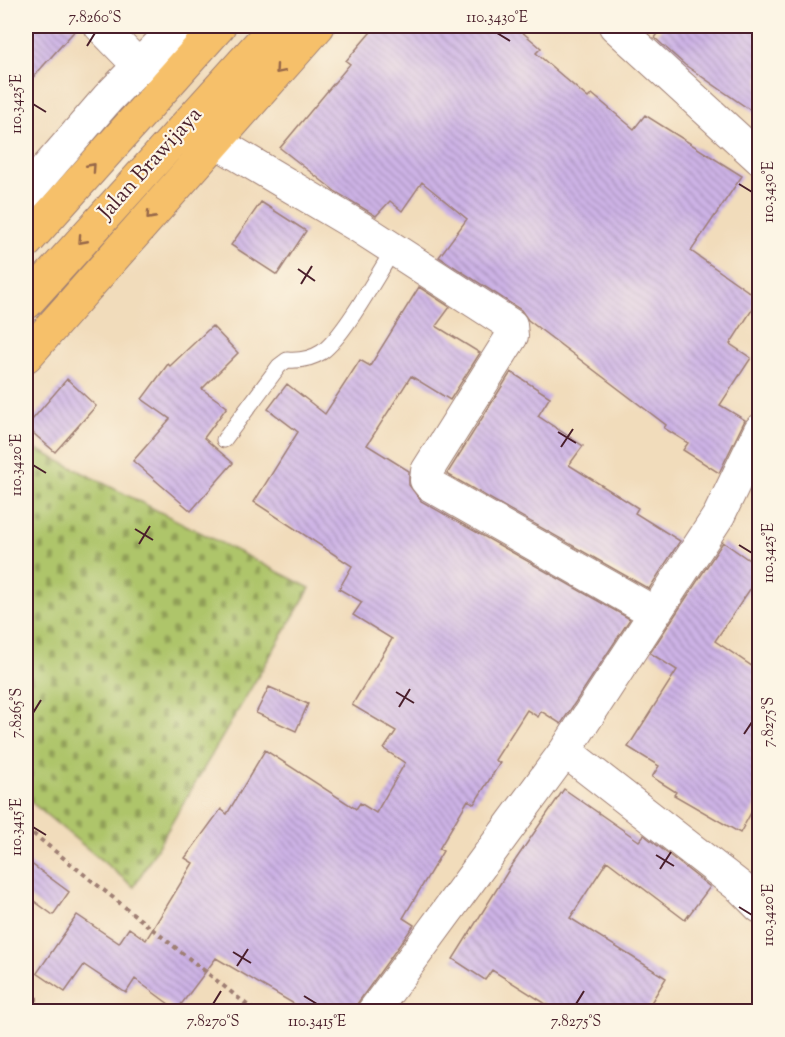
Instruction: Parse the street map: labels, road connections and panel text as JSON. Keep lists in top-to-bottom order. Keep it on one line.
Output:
{"streets":{"highway":["Jalan Brawijaya"]},"coordinates":["7.8260°S","110.3430°E","110.3425°E","110.3420°E","7.8265°S","7.8275°S","110.3415°E","7.8270°S"]}
